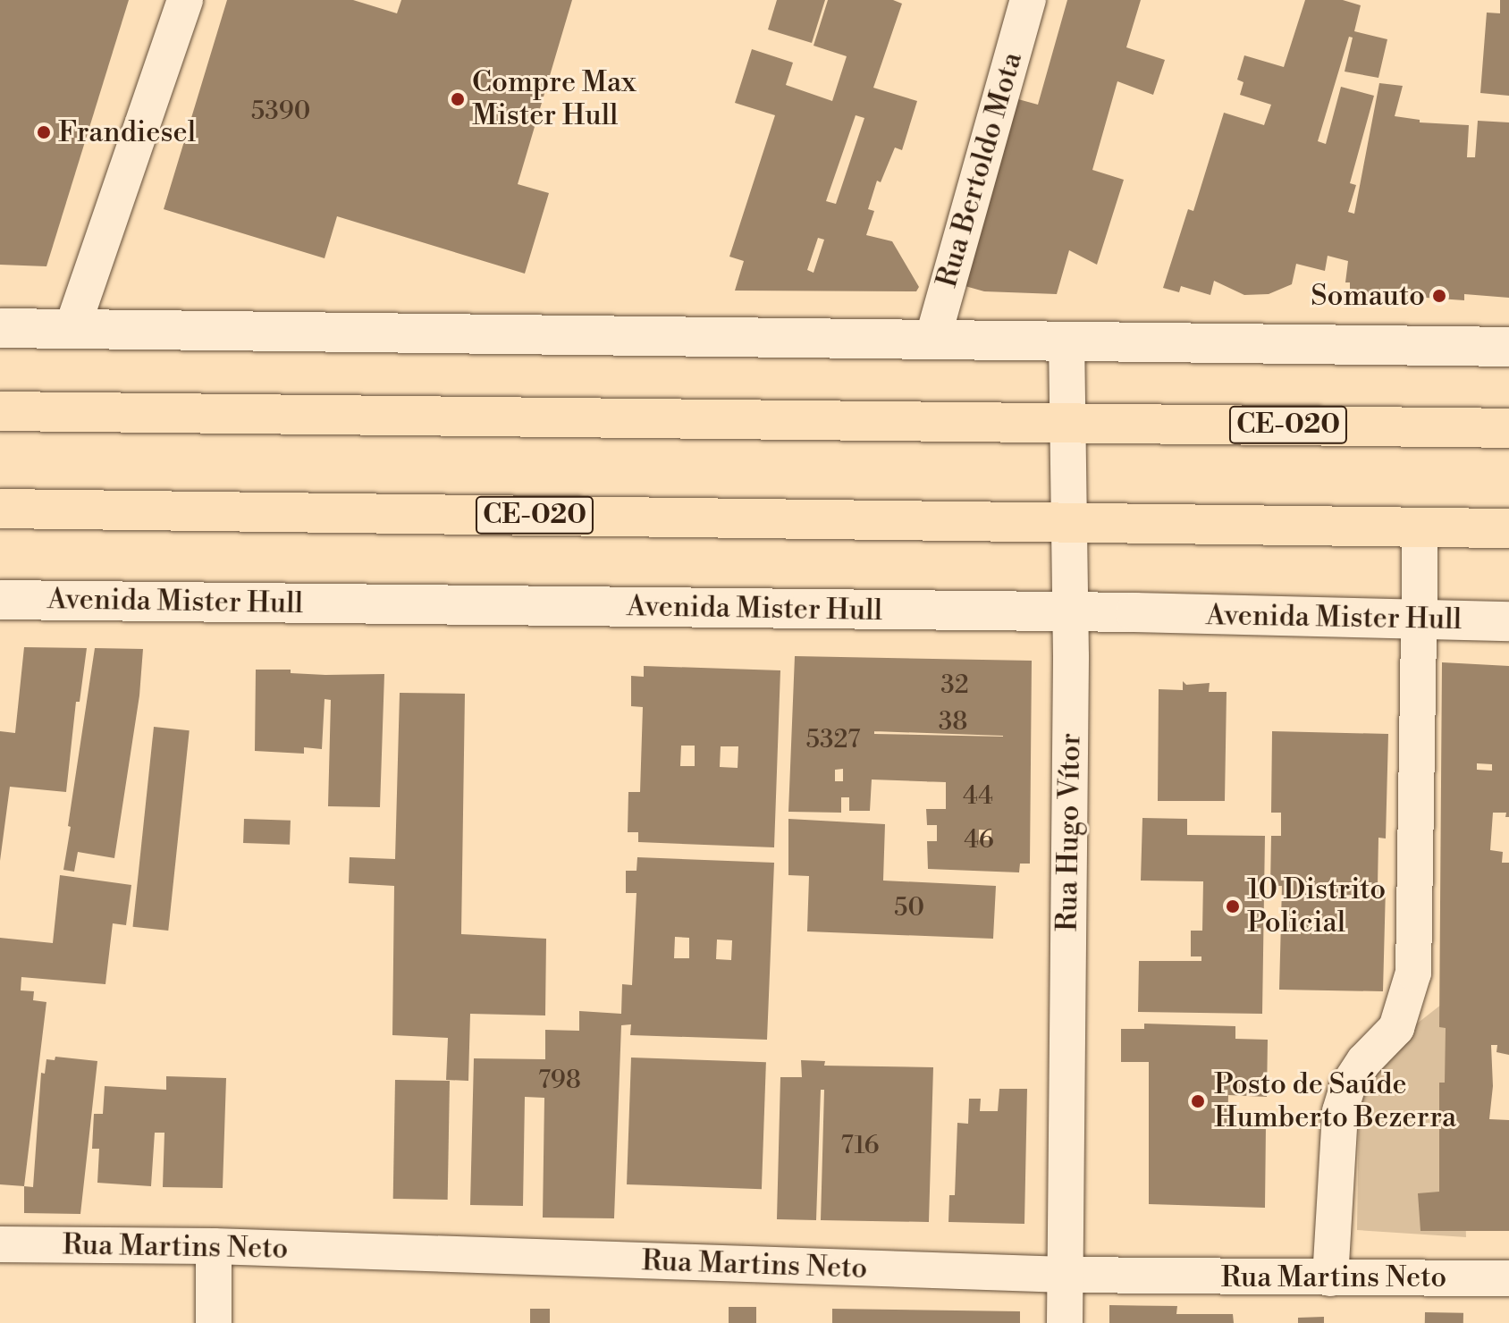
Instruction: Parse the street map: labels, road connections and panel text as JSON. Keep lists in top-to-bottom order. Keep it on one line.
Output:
{"streets":{"highway":["CE-020"],"main road":["Avenida Mister Hull"],"street":["Rua Bertoldo Mota","Rua Hugo Vítor","Rua Martins Neto"]},"crossings":[["CE-020","Rua Hugo Vítor"],["Avenida Mister Hull","Rua Hugo Vítor"],["Rua Hugo Vítor","Rua Martins Neto"]],"places":["Compre Max Mister Hull","Frandiesel","Somauto","10 Distrito Policial","Posto de Saúde Humberto Bezerra"],"house_numbers":["5390","32","38","5327","44","46","50","798","716"]}
